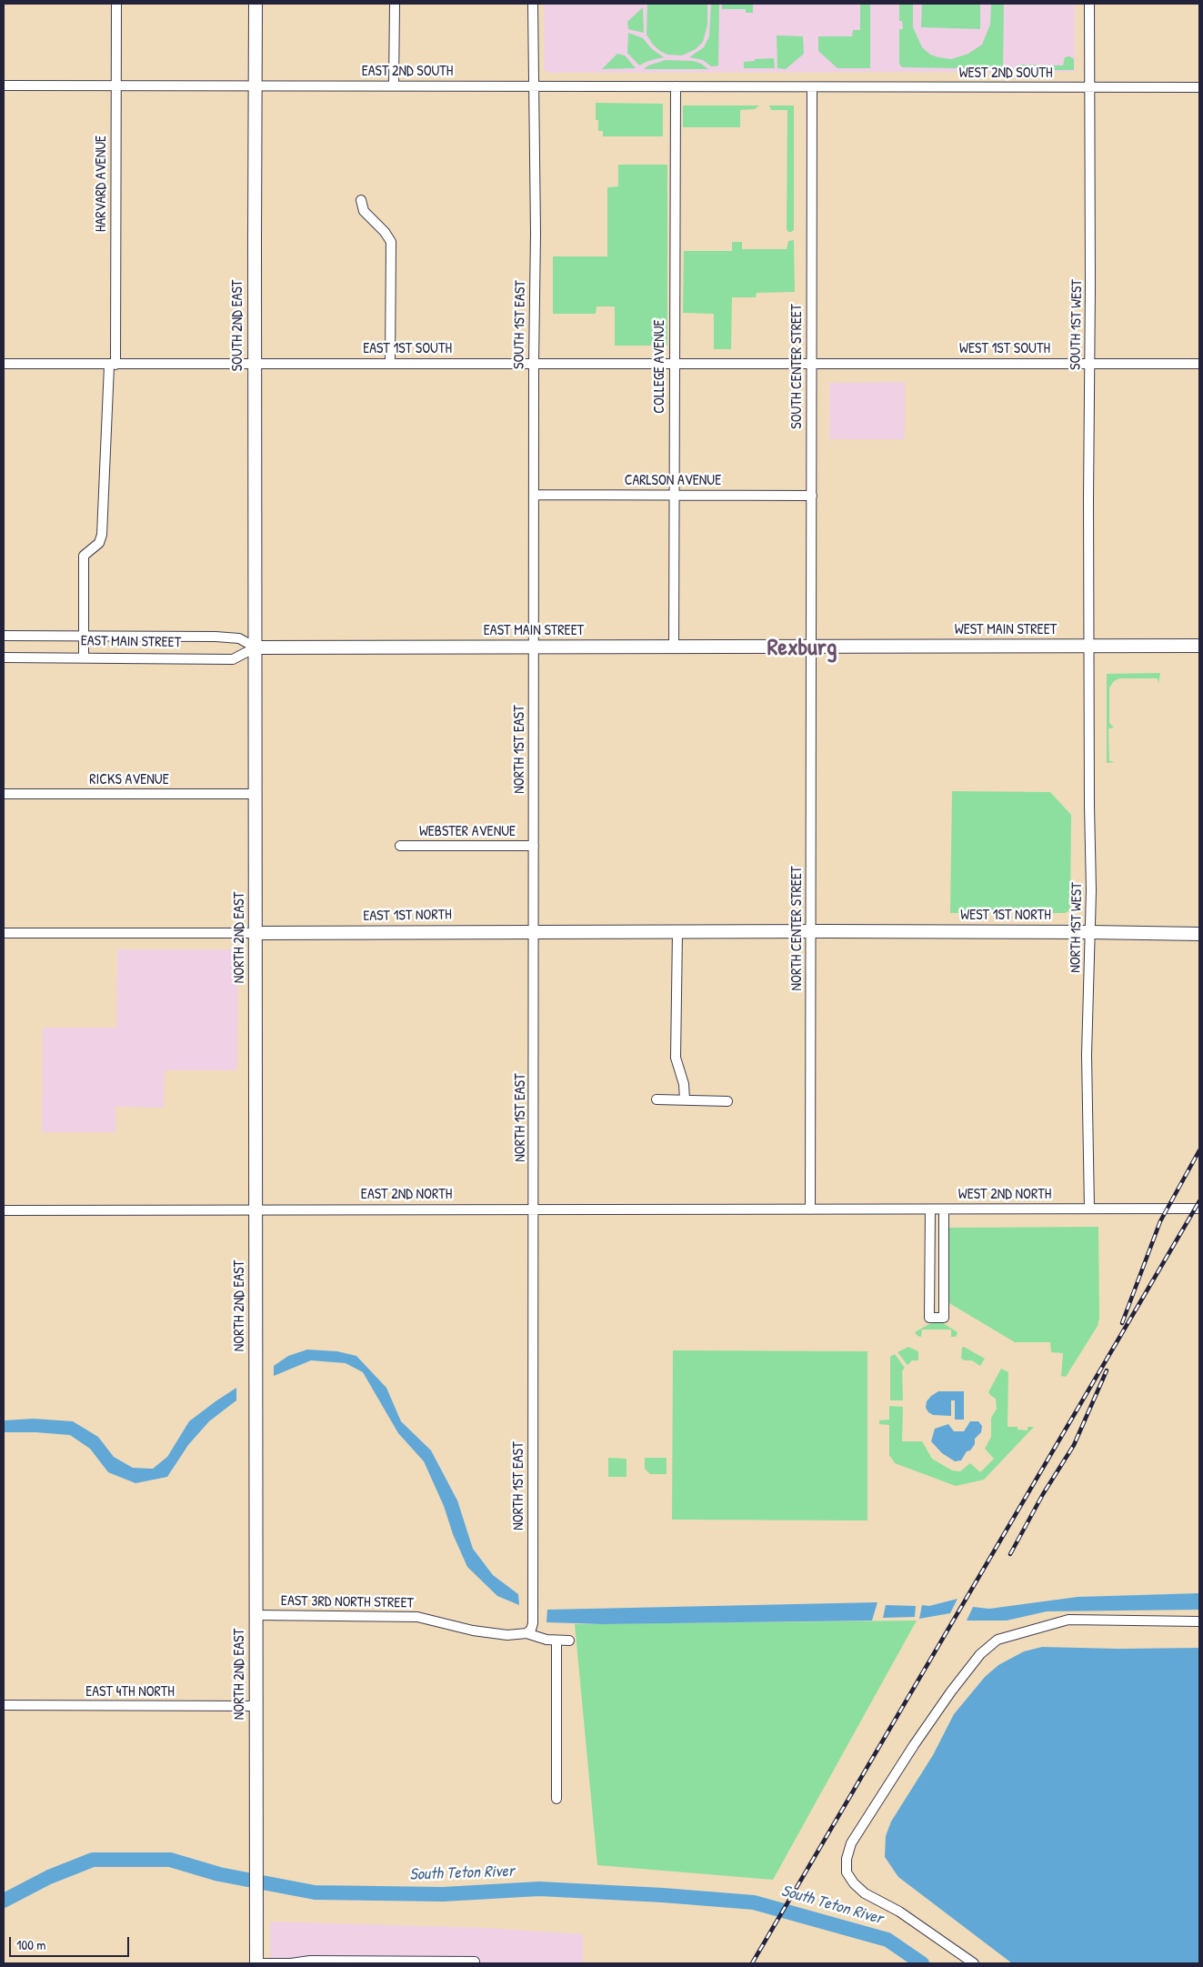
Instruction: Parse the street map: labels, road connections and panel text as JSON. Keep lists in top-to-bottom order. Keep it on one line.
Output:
{"streets":{"main road":["SOUTH 2ND EAST","WEST MAIN STREET","EAST MAIN STREET","EAST 1ST NORTH","WEST 1ST NORTH","NORTH 2ND EAST"],"street":["EAST 2ND SOUTH","WEST 2ND SOUTH","HARVARD AVENUE","SOUTH 1ST EAST","SOUTH 1ST WEST","EAST 1ST SOUTH","WEST 1ST SOUTH","COLLEGE AVENUE","SOUTH CENTER STREET","CARLSON AVENUE","NORTH 1ST EAST","RICKS AVENUE","WEBSTER AVENUE","NORTH 1ST WEST","NORTH CENTER STREET","EAST 2ND NORTH","WEST 2ND NORTH","EAST 3RD NORTH STREET","EAST 4TH NORTH"]},"crossings":[["EAST 2ND SOUTH","WEST 2ND SOUTH"],["EAST 2ND SOUTH","HARVARD AVENUE"],["EAST 2ND SOUTH","SOUTH 1ST EAST"],["EAST 2ND SOUTH","SOUTH 2ND EAST"],["EAST 2ND SOUTH","COLLEGE AVENUE"],["EAST 2ND SOUTH","SOUTH CENTER STREET"],["WEST 2ND SOUTH","SOUTH 1ST WEST"],["WEST 2ND SOUTH","SOUTH CENTER STREET"],["HARVARD AVENUE","EAST 1ST SOUTH"],["HARVARD AVENUE","EAST MAIN STREET"],["SOUTH 1ST EAST","EAST 1ST SOUTH"],["SOUTH 1ST EAST","CARLSON AVENUE"],["SOUTH 1ST EAST","EAST MAIN STREET"],["SOUTH 1ST EAST","NORTH 1ST EAST"],["SOUTH 1ST WEST","WEST 1ST SOUTH"],["SOUTH 1ST WEST","WEST MAIN STREET"],["SOUTH 1ST WEST","NORTH 1ST WEST"],["SOUTH 2ND EAST","EAST 1ST SOUTH"],["SOUTH 2ND EAST","EAST MAIN STREET"],["SOUTH 2ND EAST","NORTH 2ND EAST"],["EAST 1ST SOUTH","WEST 1ST SOUTH"],["EAST 1ST SOUTH","COLLEGE AVENUE"],["EAST 1ST SOUTH","SOUTH CENTER STREET"],["WEST 1ST SOUTH","SOUTH CENTER STREET"],["COLLEGE AVENUE","CARLSON AVENUE"],["COLLEGE AVENUE","EAST MAIN STREET"],["SOUTH CENTER STREET","CARLSON AVENUE"],["SOUTH CENTER STREET","WEST MAIN STREET"],["SOUTH CENTER STREET","EAST MAIN STREET"],["SOUTH CENTER STREET","NORTH CENTER STREET"],["WEST MAIN STREET","EAST MAIN STREET"],["WEST MAIN STREET","NORTH 1ST WEST"],["WEST MAIN STREET","NORTH CENTER STREET"],["EAST MAIN STREET","NORTH 1ST EAST"],["EAST MAIN STREET","NORTH CENTER STREET"],["EAST MAIN STREET","NORTH 2ND EAST"],["NORTH 1ST EAST","WEBSTER AVENUE"],["NORTH 1ST EAST","EAST 1ST NORTH"],["NORTH 1ST EAST","EAST 2ND NORTH"],["NORTH 1ST EAST","EAST 3RD NORTH STREET"],["RICKS AVENUE","NORTH 2ND EAST"],["EAST 1ST NORTH","WEST 1ST NORTH"],["EAST 1ST NORTH","NORTH CENTER STREET"],["EAST 1ST NORTH","NORTH 2ND EAST"],["WEST 1ST NORTH","NORTH 1ST WEST"],["WEST 1ST NORTH","NORTH CENTER STREET"],["NORTH 1ST WEST","WEST 2ND NORTH"],["NORTH CENTER STREET","EAST 2ND NORTH"],["NORTH CENTER STREET","WEST 2ND NORTH"],["NORTH 2ND EAST","EAST 2ND NORTH"],["NORTH 2ND EAST","EAST 3RD NORTH STREET"],["NORTH 2ND EAST","EAST 4TH NORTH"],["EAST 2ND NORTH","WEST 2ND NORTH"]],"districts":["Rexburg"],"water":["South Teton River"],"scale_bar":"100 m"}
